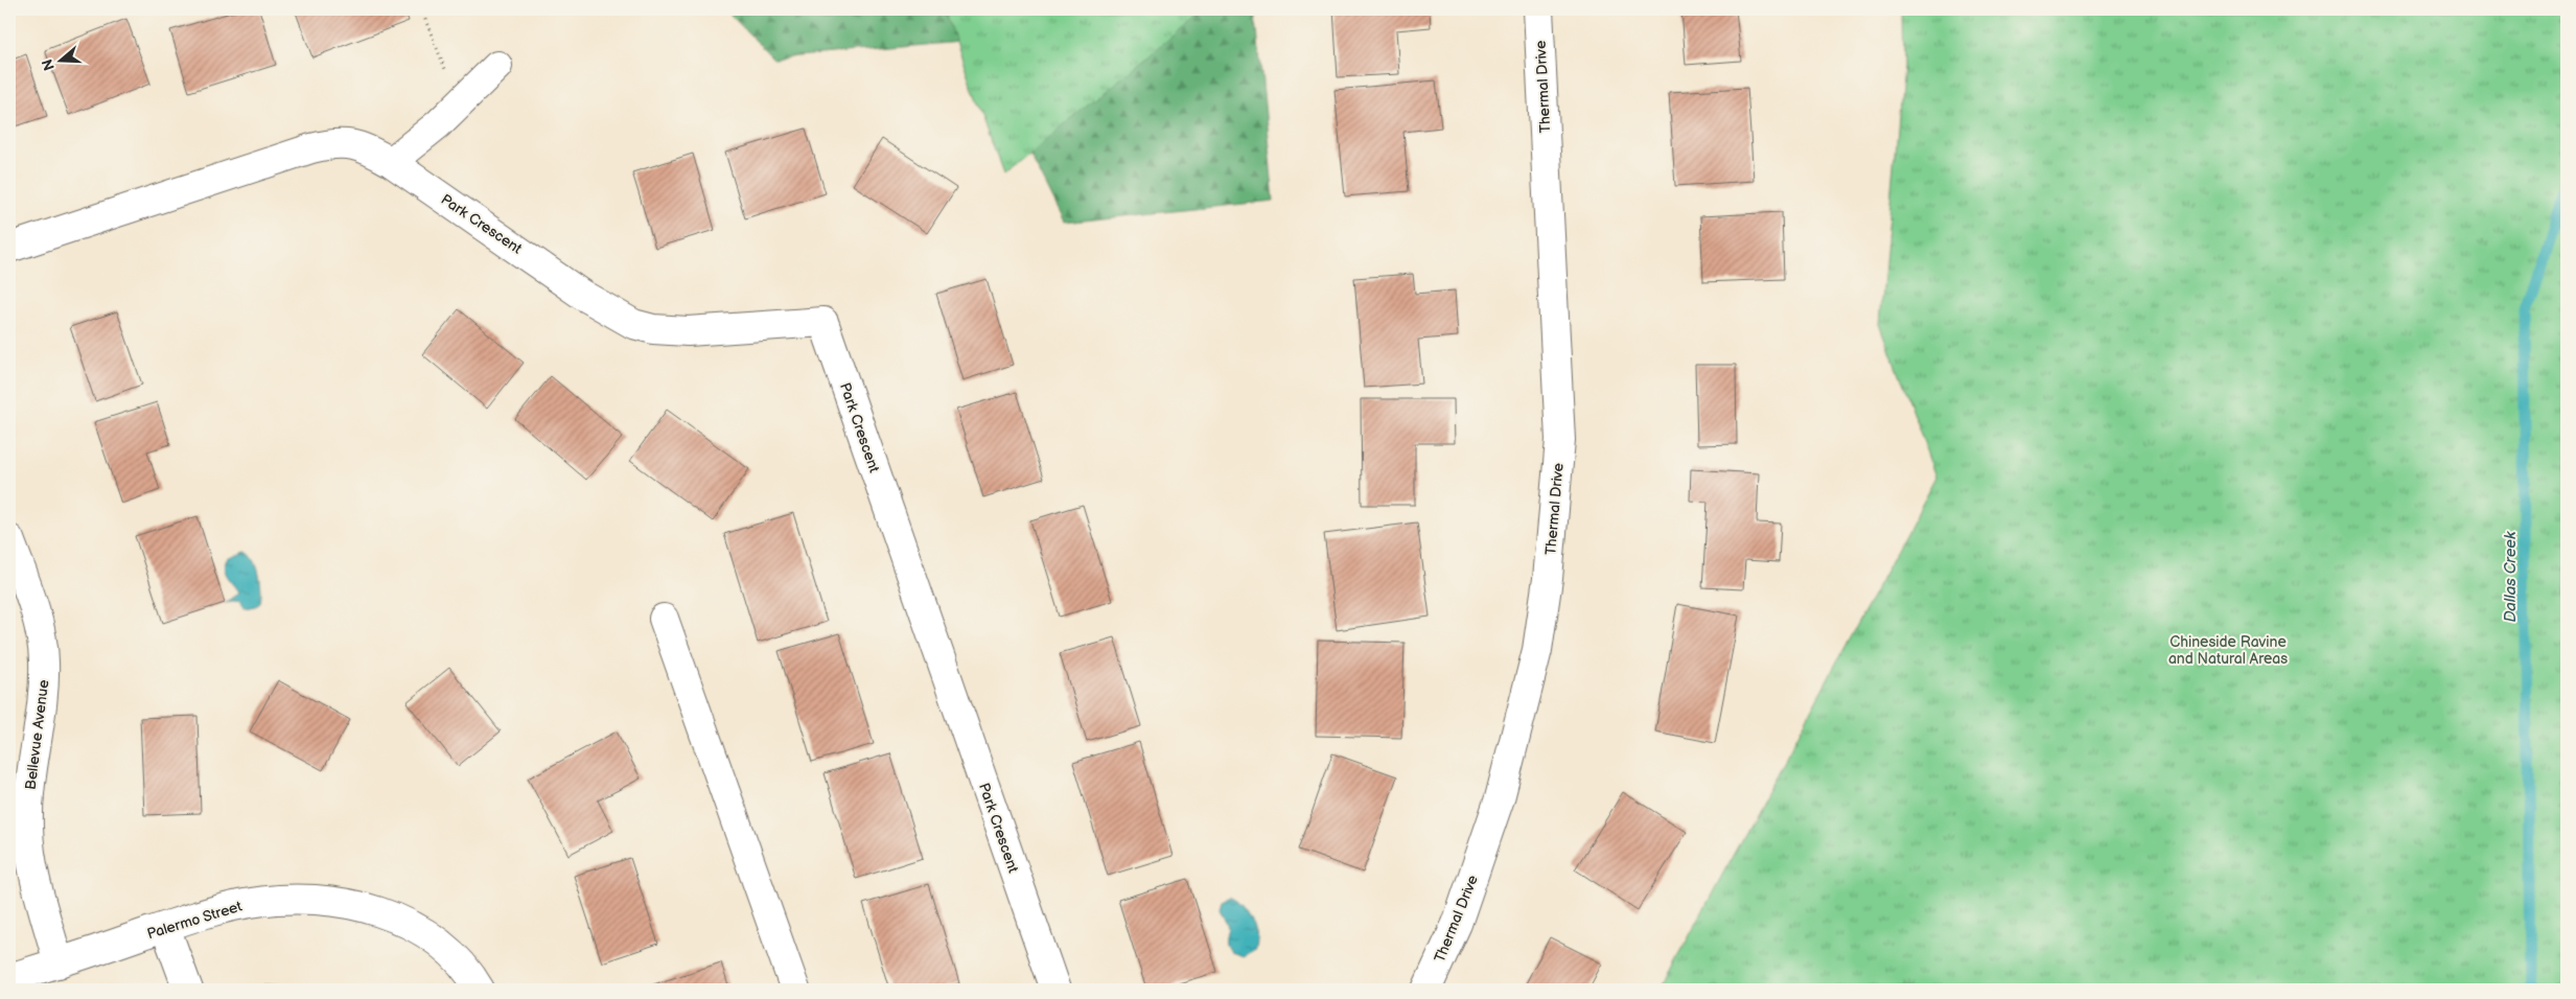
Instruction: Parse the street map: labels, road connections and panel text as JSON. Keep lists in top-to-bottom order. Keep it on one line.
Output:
{"streets":{"street":["Thermal Drive","Park Crescent","Bellevue Avenue","Palermo Street"]},"crossings":[["Bellevue Avenue","Palermo Street"]],"water":["Dallas Creek"],"parks":["Chineside Ravine and Natural Areas"],"north":"left"}
